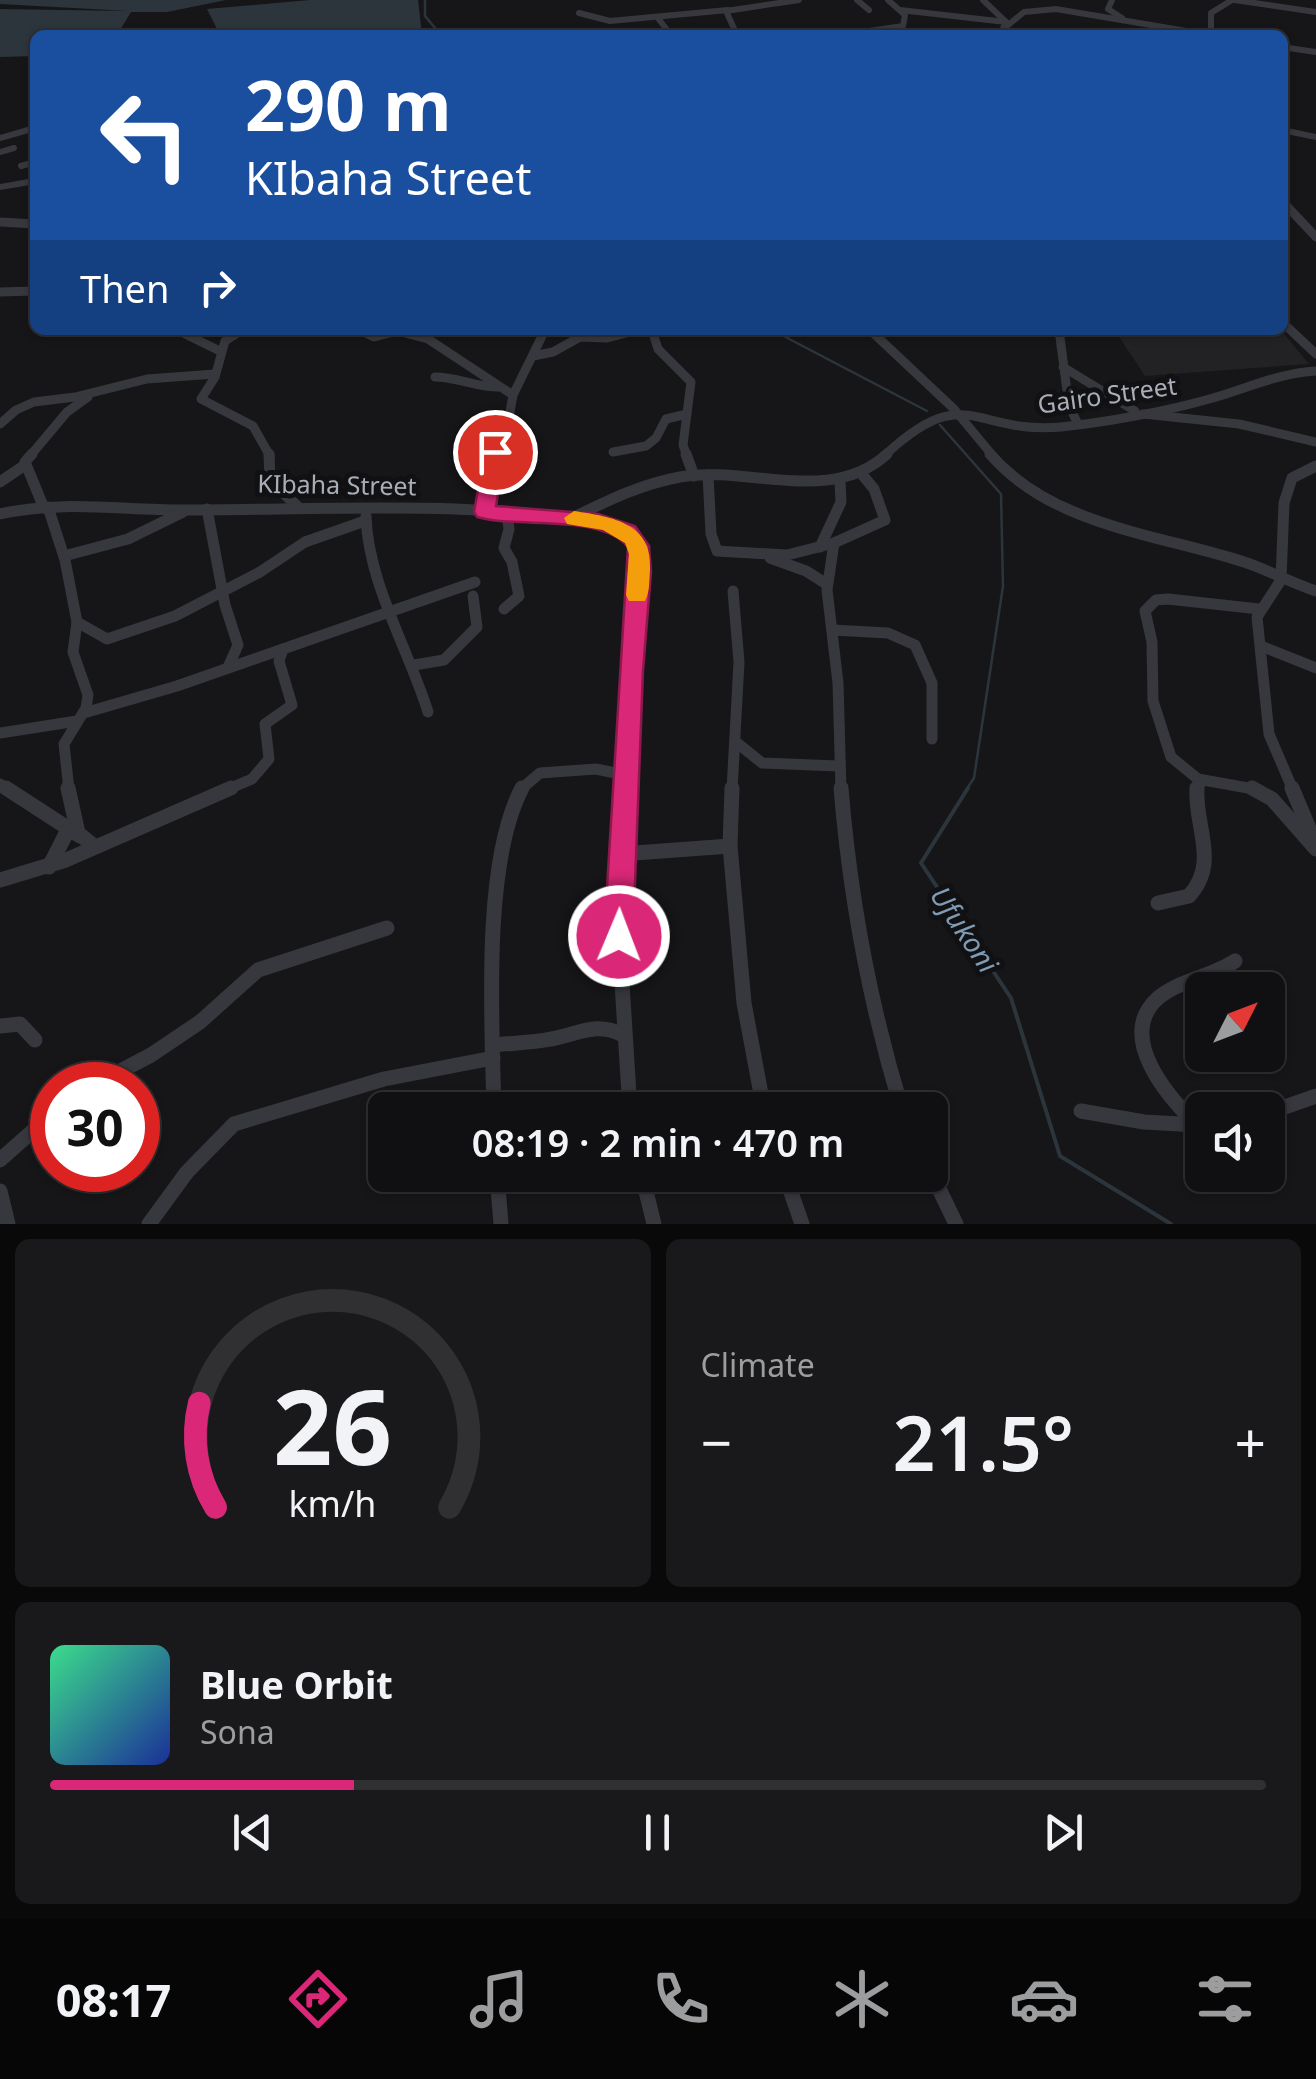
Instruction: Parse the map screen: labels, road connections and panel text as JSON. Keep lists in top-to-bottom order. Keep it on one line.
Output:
{"streets":{"street":["Gairo Street","KIbaha Street"]},"water":["Ufukoni"],"north":"top right","page":{"turn":["290 m","KIbaha Street"],"then":"Then","limit":"30","trip":"08:19 · 2 min · 470 m","tile":"Climate","heat":["−","21.5°","+"],"song":["Blue Orbit","Sona"],"tabs":"08:17","gauge":["26","km/h"]}}
